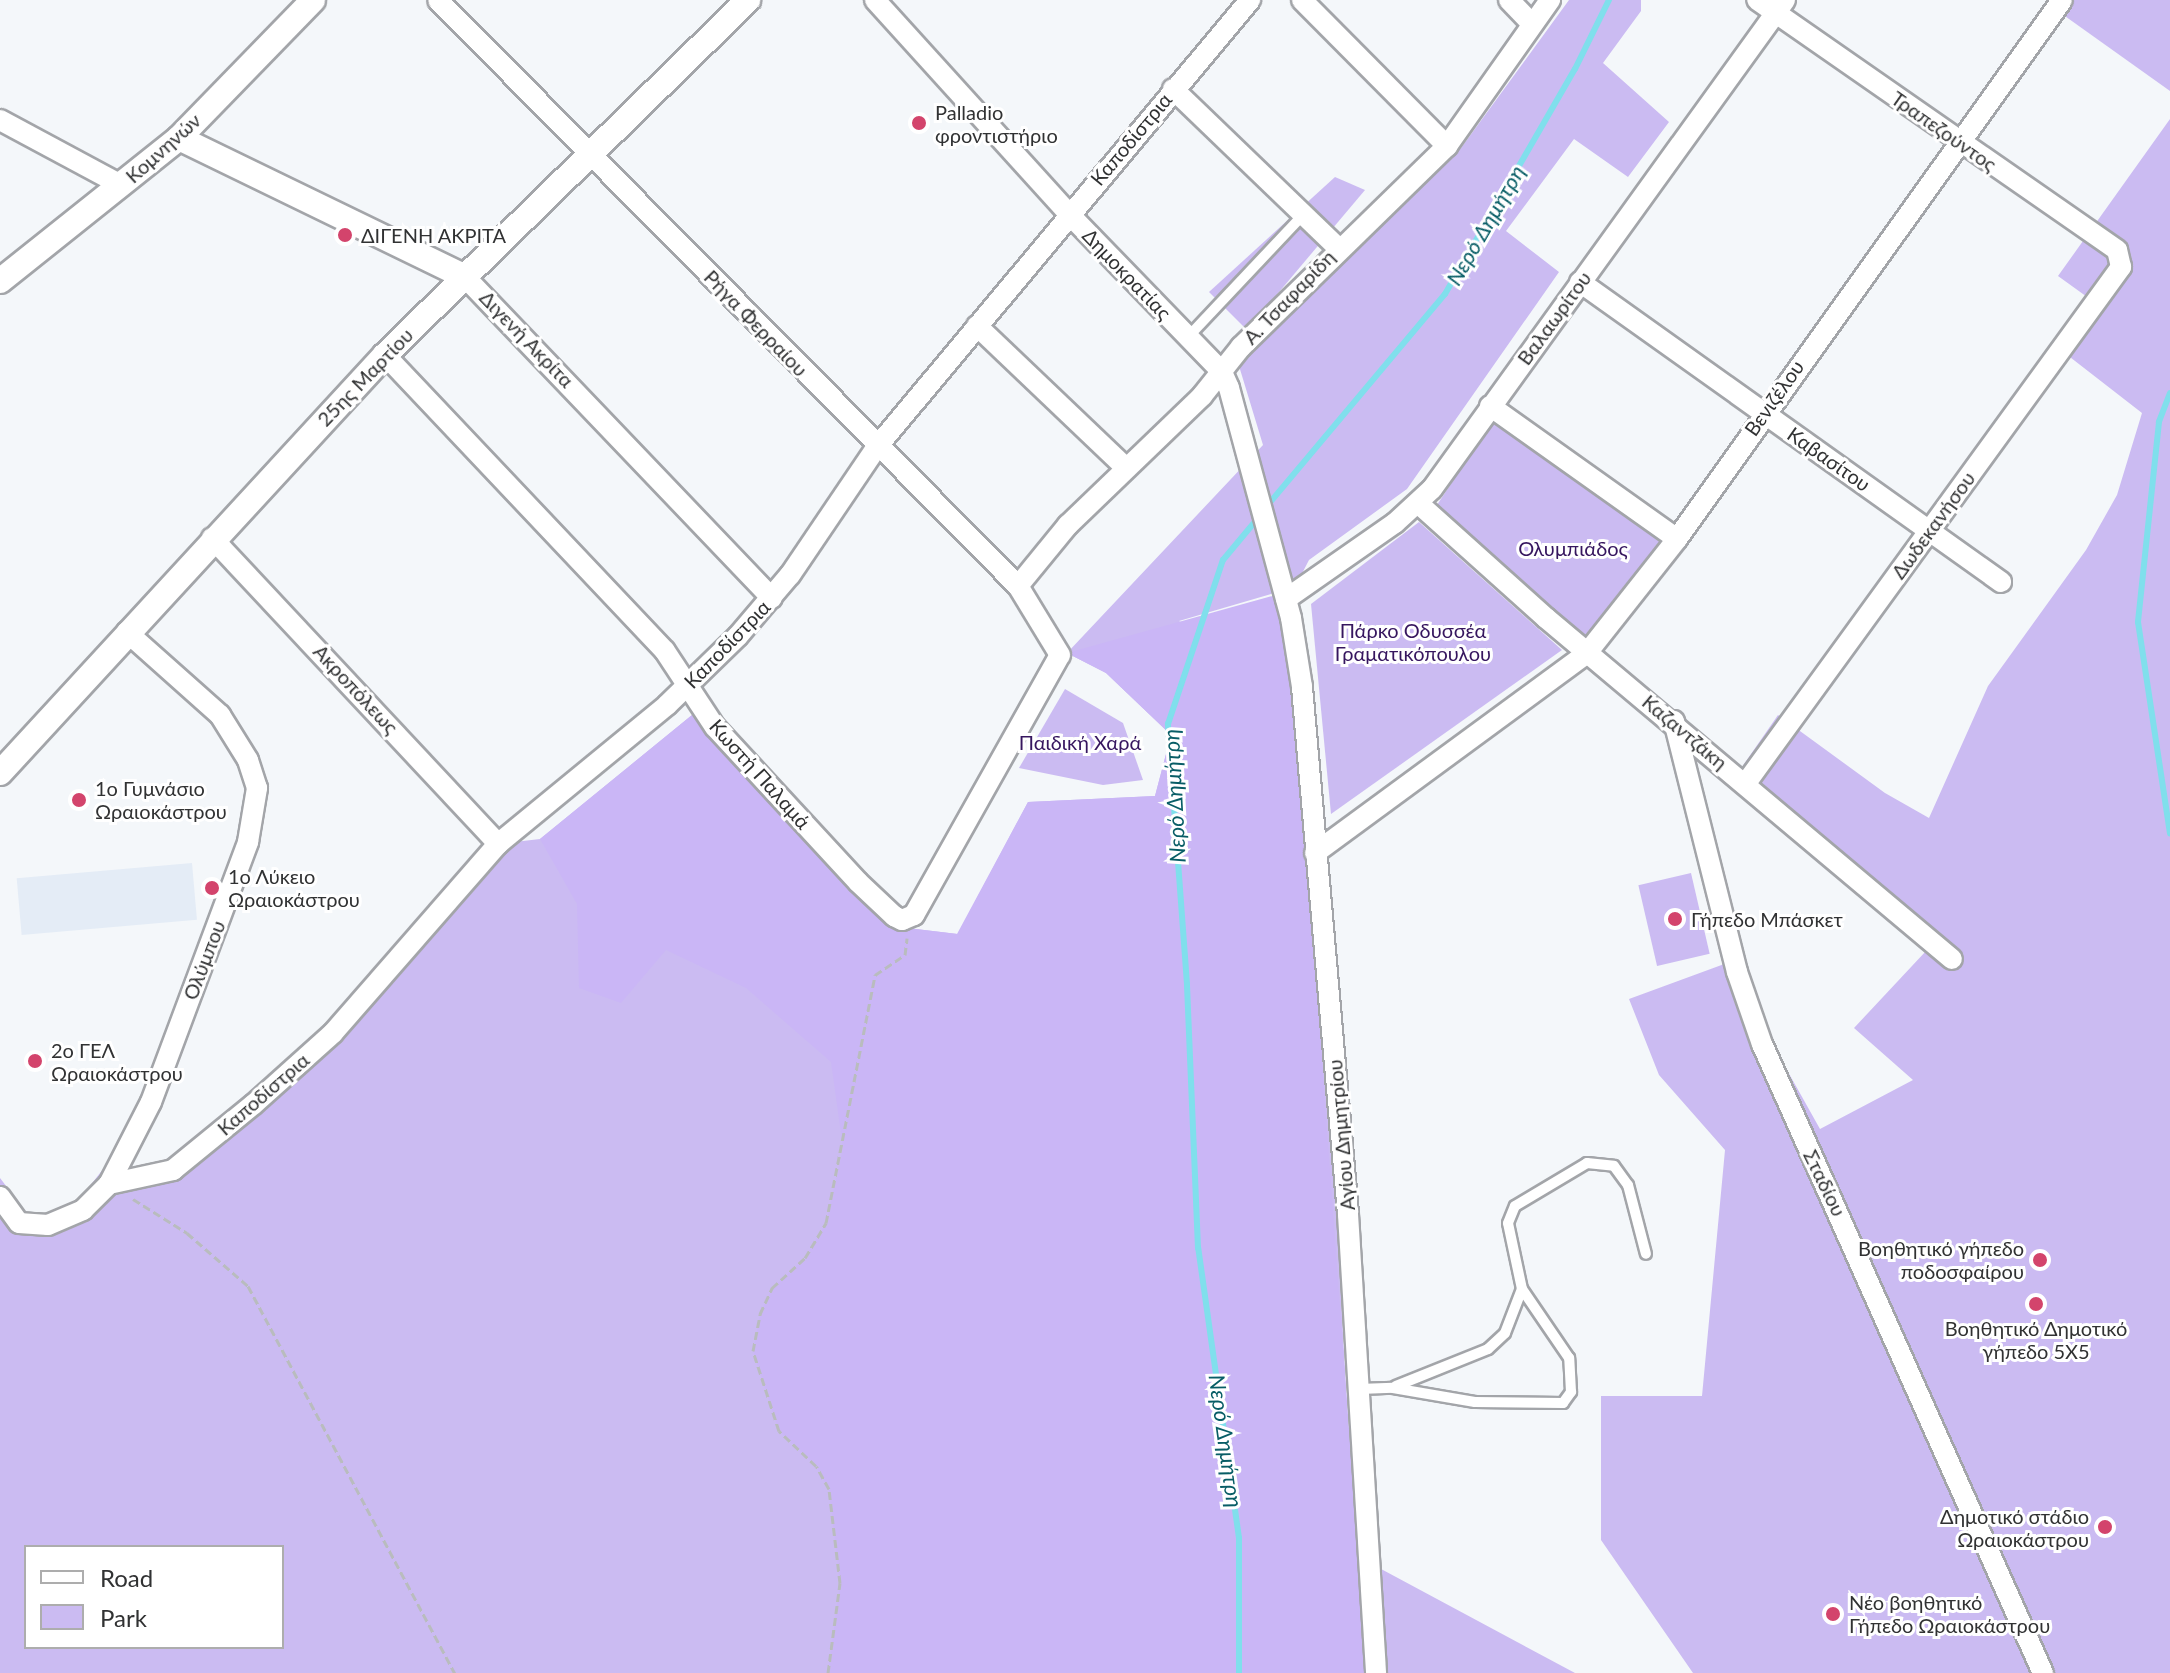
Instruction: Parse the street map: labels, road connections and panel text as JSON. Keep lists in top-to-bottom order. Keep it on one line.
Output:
{"streets":{"street":["Τραπεζούντος","Καποδίστρια","Κομνηνών","Δημοκρατίας","Α. Τσαφαρίδη","Βαλαωρίτου","Ρήγα Φερραίου","Διγενή Ακρίτα","25ης Μαρτίου","Βενιζέλου","Καβασίτου","Δωδεκανήσου","Ακροπόλεως","Καζαντζάκη","Κωστή Παλαμά","Ολύμπου","Αγίου Δημητρίου","Σταδίου"]},"crossings":[["Τραπεζούντος","Βαλαωρίτου"],["Τραπεζούντος","Βενιζέλου"],["Τραπεζούντος","Δωδεκανήσου"],["Καποδίστρια","Δημοκρατίας"],["Καποδίστρια","Ρήγα Φερραίου"],["Καποδίστρια","Διγενή Ακρίτα"],["Καποδίστρια","Ακροπόλεως"],["Καποδίστρια","Κωστή Παλαμά"],["Καποδίστρια","Ολύμπου"],["Κομνηνών","Διγενή Ακρίτα"],["Δημοκρατίας","Α. Τσαφαρίδη"],["Δημοκρατίας","Βαλαωρίτου"],["Δημοκρατίας","Αγίου Δημητρίου"],["Α. Τσαφαρίδη","Ρήγα Φερραίου"],["Βαλαωρίτου","Καβασίτου"],["Βαλαωρίτου","Καζαντζάκη"],["Βαλαωρίτου","Αγίου Δημητρίου"],["Ρήγα Φερραίου","25ης Μαρτίου"],["Ρήγα Φερραίου","Κωστή Παλαμά"],["Διγενή Ακρίτα","25ης Μαρτίου"],["25ης Μαρτίου","Ακροπόλεως"],["25ης Μαρτίου","Κωστή Παλαμά"],["25ης Μαρτίου","Ολύμπου"],["Βενιζέλου","Καβασίτου"],["Βενιζέλου","Καζαντζάκη"],["Βενιζέλου","Αγίου Δημητρίου"],["Καβασίτου","Δωδεκανήσου"],["Δωδεκανήσου","Καζαντζάκη"],["Καζαντζάκη","Σταδίου"]],"water":["Νερό Δημήτρη"],"parks":["Ολυμπιάδος","Πάρκο Οδυσσέα Γραματικόπουλου","Παιδική Χαρά"],"places":["Palladio φροντιστήριο","ΔΙΓΕΝΗ ΑΚΡΙΤΑ","1o Γυμνάσιο Ωραιοκάστρου","1ο Λύκειο Ωραιοκάστρου","Γήπεδο Μπάσκετ","2o ΓΕΛ Ωραιοκάστρου","Βοηθητικό γήπεδο ποδοσφαίρου","Βοηθητικό Δημοτικό γήπεδο 5Χ5","Δημοτικό στάδιο Ωραιοκάστρου","Νέο βοηθητικό Γήπεδο Ωραιοκάστρου"],"legend":["Road","Park"]}
